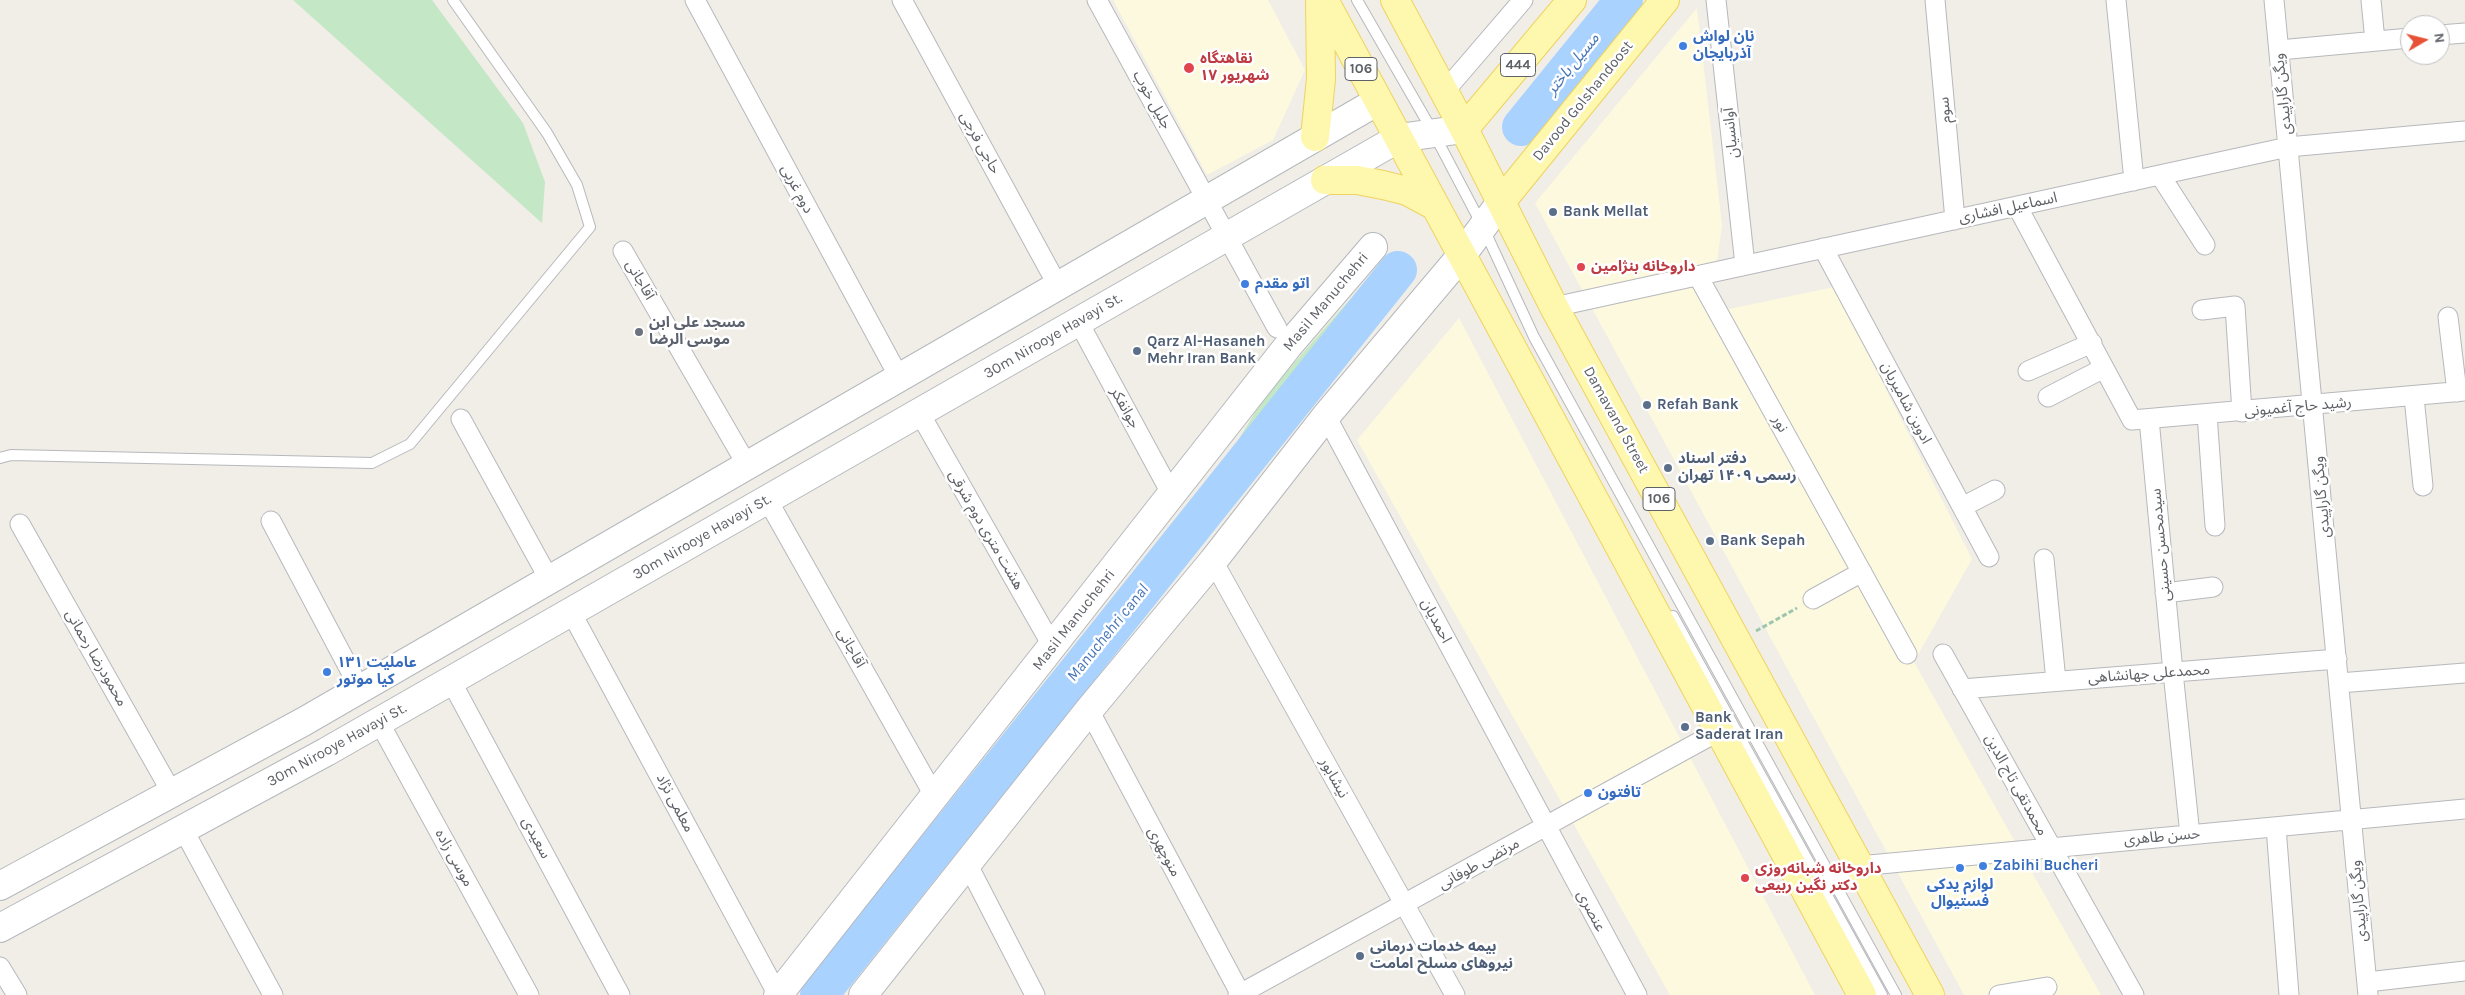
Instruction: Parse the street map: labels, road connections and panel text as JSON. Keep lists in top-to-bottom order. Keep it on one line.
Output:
{"streets":{"main road":["444","106","Davood Golshandoost","Masil Manuchehri","30m Nirooye Havayi St.","Damavand Street"],"street":["ویگن گاراپیدی","جلیل خوب","سوم","آوانسیان","حاجی فرجی","دوم غربی","اسماعیل افشاری","آقاجانی","ادوین شامیریان","رشید حاج آغمیونی","جوانفکر","نور","هشت متری دوم شرقی","سیدمحسن حسینی","احمدیان","محمودرضا رحمانی","محمدعلی جهانشاهی","نیشابور","محمدتقی تاج الدین","معلمی نژاد","حسن طاهری","سعیدی","منوچهری","موسی زاده","مرتضی طوفانی","عنصری"]},"crossings":[["444","Damavand Street"],["106","30m Nirooye Havayi St."],["106","مرتضی طوفانی"],["ویگن گاراپیدی","اسماعیل افشاری"],["ویگن گاراپیدی","رشید حاج آغمیونی"],["ویگن گاراپیدی","محمدعلی جهانشاهی"],["ویگن گاراپیدی","حسن طاهری"],["جلیل خوب","Masil Manuchehri"],["جلیل خوب","30m Nirooye Havayi St."],["Davood Golshandoost","Damavand Street"],["سوم","اسماعیل افشاری"],["آوانسیان","اسماعیل افشاری"],["اسماعیل افشاری","ادوین شامیریان"],["اسماعیل افشاری","Damavand Street"],["اسماعیل افشاری","نور"],["اسماعیل افشاری","سیدمحسن حسینی"],["آقاجانی","Masil Manuchehri"],["آقاجانی","30m Nirooye Havayi St."],["Masil Manuchehri","جوانفکر"],["Masil Manuchehri","هشت متری دوم شرقی"],["Masil Manuchehri","معلمی نژاد"],["30m Nirooye Havayi St.","جوانفکر"],["30m Nirooye Havayi St.","هشت متری دوم شرقی"],["30m Nirooye Havayi St.","معلمی نژاد"],["30m Nirooye Havayi St.","سعیدی"],["30m Nirooye Havayi St.","موسی زاده"],["رشید حاج آغمیونی","سیدمحسن حسینی"],["Damavand Street","حسن طاهری"],["سیدمحسن حسینی","محمدعلی جهانشاهی"],["سیدمحسن حسینی","حسن طاهری"],["احمدیان","مرتضی طوفانی"],["احمدیان","عنصری"],["محمدعلی جهانشاهی","محمدتقی تاج الدین"],["نیشابور","مرتضی طوفانی"],["محمدتقی تاج الدین","حسن طاهری"],["منوچهری","مرتضی طوفانی"],["مرتضی طوفانی","عنصری"]],"water":["مسیل باختر","Manuchehri canal"],"places":["نان لواش آذربایجان","نقاهتگاه ۱۷ شهریور","Bank Mellat","داروخانه بنژامین","اتو مقدم","مسجد علی ابن موسی الرضا","Qarz Al-Hasaneh Mehr Iran Bank","Refah Bank","دفتر اسناد رسمی ۱۴۰۹ تهران","Bank Sepah","عاملیت ۱۳۱ کیا موتور","Bank Saderat Iran","تافتون","Zabihi Bucheri","لوازم یدکی فستیوال","داروخانه شبانه‌روزی دکتر نگین ربیعی","بیمه خدمات درمانی نیروهای مسلح امامت"],"north":"right"}
